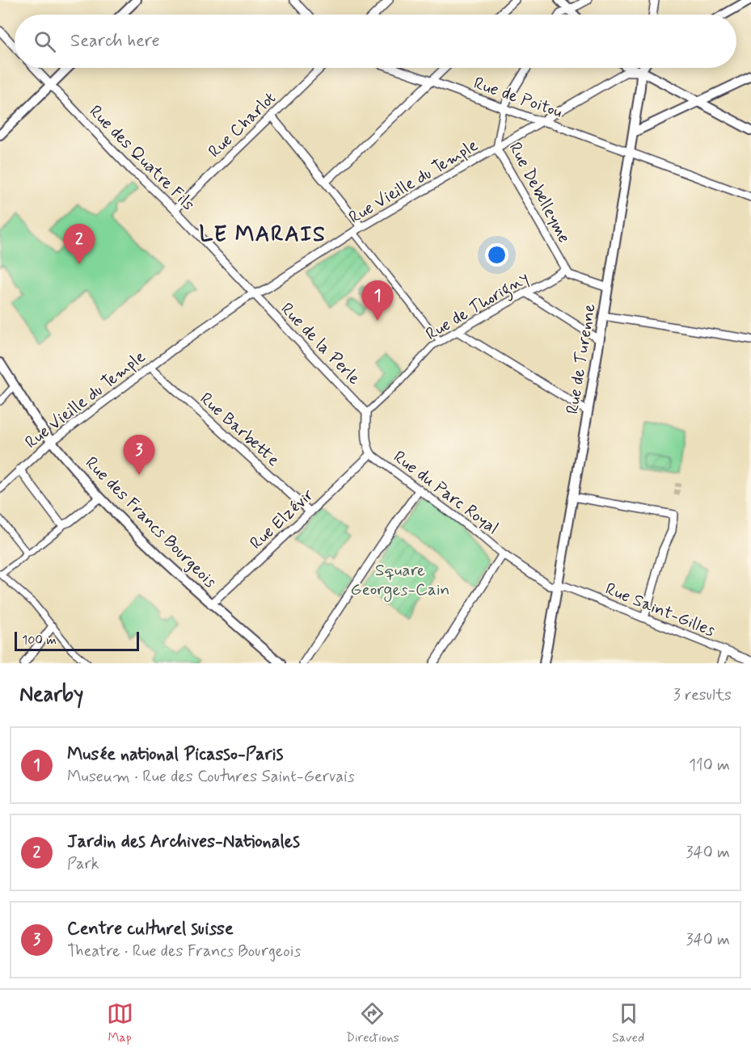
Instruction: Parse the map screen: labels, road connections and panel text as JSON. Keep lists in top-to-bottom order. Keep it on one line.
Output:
{"streets":{"street":["Rue de Poitou","Rue Charlot","Rue des Quatre Fils","Rue Vieille du Temple","Rue Debelleyme","Rue de Thorigny","Rue de la Perle","Rue de Turenne","Rue Barbette","Rue du Parc Royal","Rue Elzévir","Rue des Francs Bourgeois","Rue Saint-Gilles"]},"crossings":[["Rue de Poitou","Rue Vieille du Temple"],["Rue de Poitou","Rue Debelleyme"],["Rue de Poitou","Rue de Turenne"],["Rue Charlot","Rue des Quatre Fils"],["Rue des Quatre Fils","Rue Vieille du Temple"],["Rue des Quatre Fils","Rue de la Perle"],["Rue Vieille du Temple","Rue Debelleyme"],["Rue Vieille du Temple","Rue de la Perle"],["Rue Vieille du Temple","Rue de Turenne"],["Rue Vieille du Temple","Rue Barbette"],["Rue Vieille du Temple","Rue des Francs Bourgeois"],["Rue Debelleyme","Rue de Thorigny"],["Rue de Thorigny","Rue de la Perle"],["Rue de Turenne","Rue du Parc Royal"],["Rue de Turenne","Rue Saint-Gilles"],["Rue Barbette","Rue Elzévir"],["Rue du Parc Royal","Rue Elzévir"],["Rue du Parc Royal","Rue Saint-Gilles"],["Rue Elzévir","Rue des Francs Bourgeois"]],"districts":["LE MARAIS"],"parks":["Square Georges-Cain"],"scale_bar":"100 m","page":{"search":"Search here","pins":["2","1","3"],"scale":"100 m","heading":["Nearby","3 results"],"list":[{"mark":"1","name":"Musée national Picasso-Paris","note":"Museum · Rue des Coutures Saint-Gervais","value":"110 m"},{"mark":"2","name":"Jardin des Archives-Nationales","note":"Park","value":"340 m"},{"mark":"3","name":"Centre culturel suisse","note":"Theatre · Rue des Francs Bourgeois","value":"340 m"}],"nav":["Map","Directions","Saved"]}}
